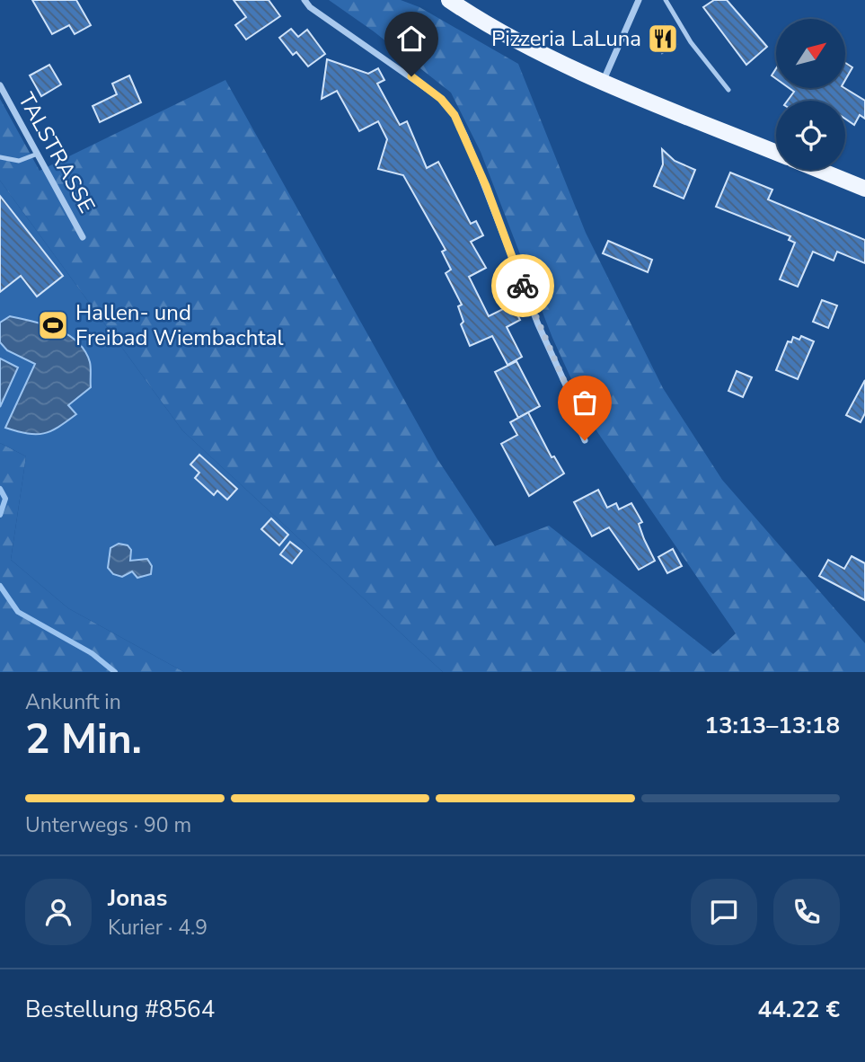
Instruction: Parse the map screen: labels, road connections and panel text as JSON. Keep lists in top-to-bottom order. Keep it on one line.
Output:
{"streets":{"street":["TALSTRASSE"]},"places":{"restaurant":["Pizzeria LaLuna"],"sports":["Hallen- und Freibad Wiembachtal"]},"north":"top right","page":{"heading":["2 Min.","Ankunft in","13:13–13:18"],"panel":["Jonas","Kurier · 4.9","Bestellung #8564","44.22 €"],"bar":"Unterwegs · 90 m"}}
